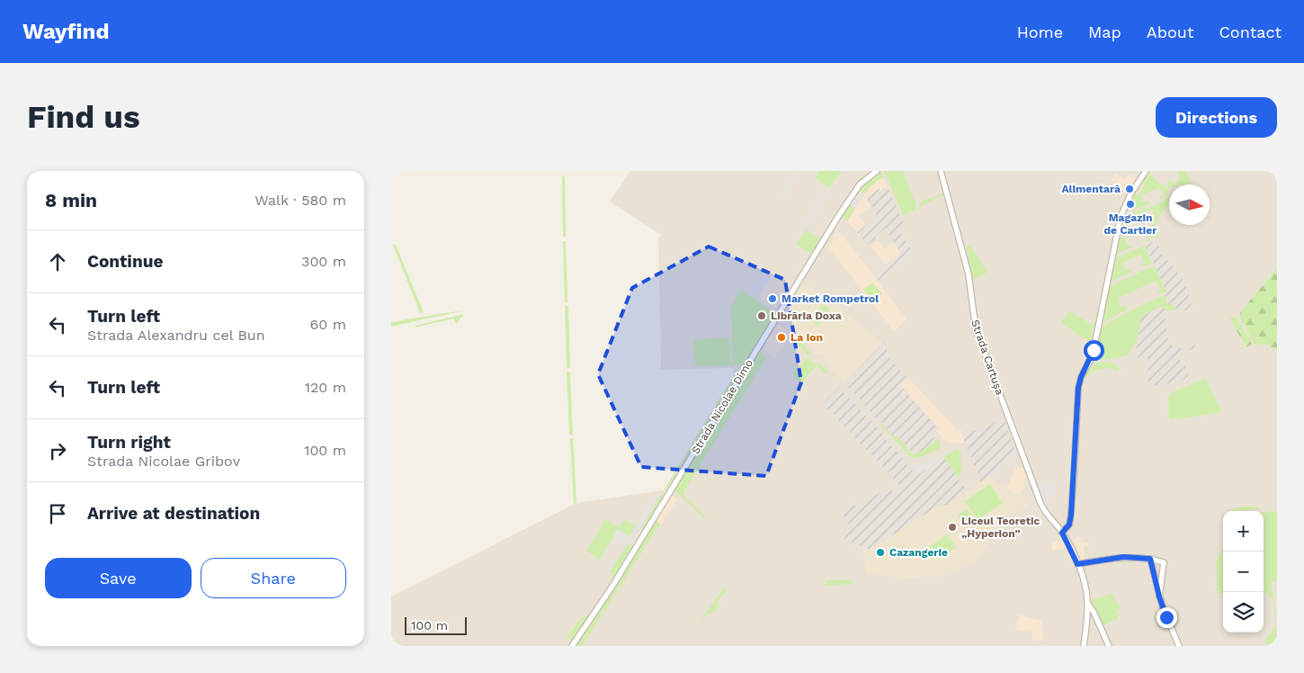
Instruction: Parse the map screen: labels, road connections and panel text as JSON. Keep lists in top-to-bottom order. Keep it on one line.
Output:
{"streets":{"street":["Strada Cartușa","Strada Nicolae Dimo"]},"places":["Alimentară","Magazin de Cartier","Market Rompetrol","Librăria Doxa","La Ion","Liceul Teoretic „Hyperion”","Cazangerie"],"scale_bar":"100 m","north":"right","page":{"header":"Wayfind","nav":["Home","Map","About","Contact"],"buttons":["Directions",["Save","Share"]],"title":"Find us","heading":["8 min","Walk · 580 m"],"list":[["Continue","300 m"],["Turn left","Strada Alexandru cel Bun","60 m"],["Turn left","120 m"],["Turn right","Strada Nicolae Gribov","100 m"],"Arrive at destination"],"map_buttons":["+","−"],"scale":"100 m"}}
